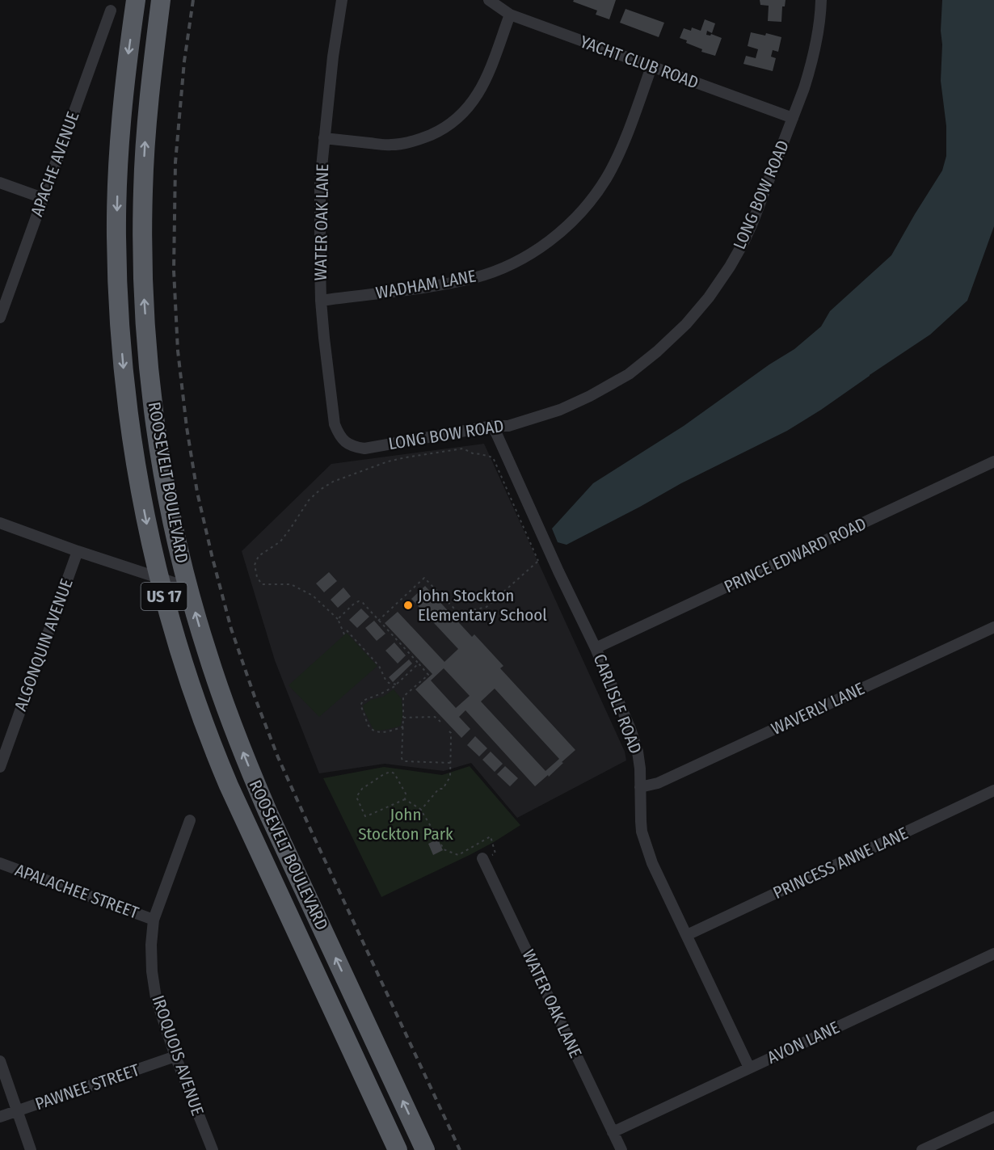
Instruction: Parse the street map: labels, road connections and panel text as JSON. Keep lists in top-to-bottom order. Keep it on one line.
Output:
{"streets":{"highway":["ROOSEVELT BOULEVARD","US 17"],"street":["YACHT CLUB ROAD","APACHE AVENUE","LONG BOW ROAD","WATER OAK LANE","WADHAM LANE","PRINCE EDWARD ROAD","ALGONQUIN AVENUE","CARLISLE ROAD","WAVERLY LANE","PRINCESS ANNE LANE","APALACHEE STREET","AVON LANE","IROQUOIS AVENUE","PAWNEE STREET"]},"crossings":[["YACHT CLUB ROAD","LONG BOW ROAD"],["YACHT CLUB ROAD","WADHAM LANE"],["LONG BOW ROAD","WATER OAK LANE"],["LONG BOW ROAD","CARLISLE ROAD"],["WATER OAK LANE","WADHAM LANE"],["WATER OAK LANE","AVON LANE"],["PRINCE EDWARD ROAD","CARLISLE ROAD"],["CARLISLE ROAD","WAVERLY LANE"],["CARLISLE ROAD","PRINCESS ANNE LANE"],["CARLISLE ROAD","AVON LANE"],["APALACHEE STREET","IROQUOIS AVENUE"],["IROQUOIS AVENUE","PAWNEE STREET"]],"parks":["John Stockton Park"],"places":["John Stockton Elementary School"]}
